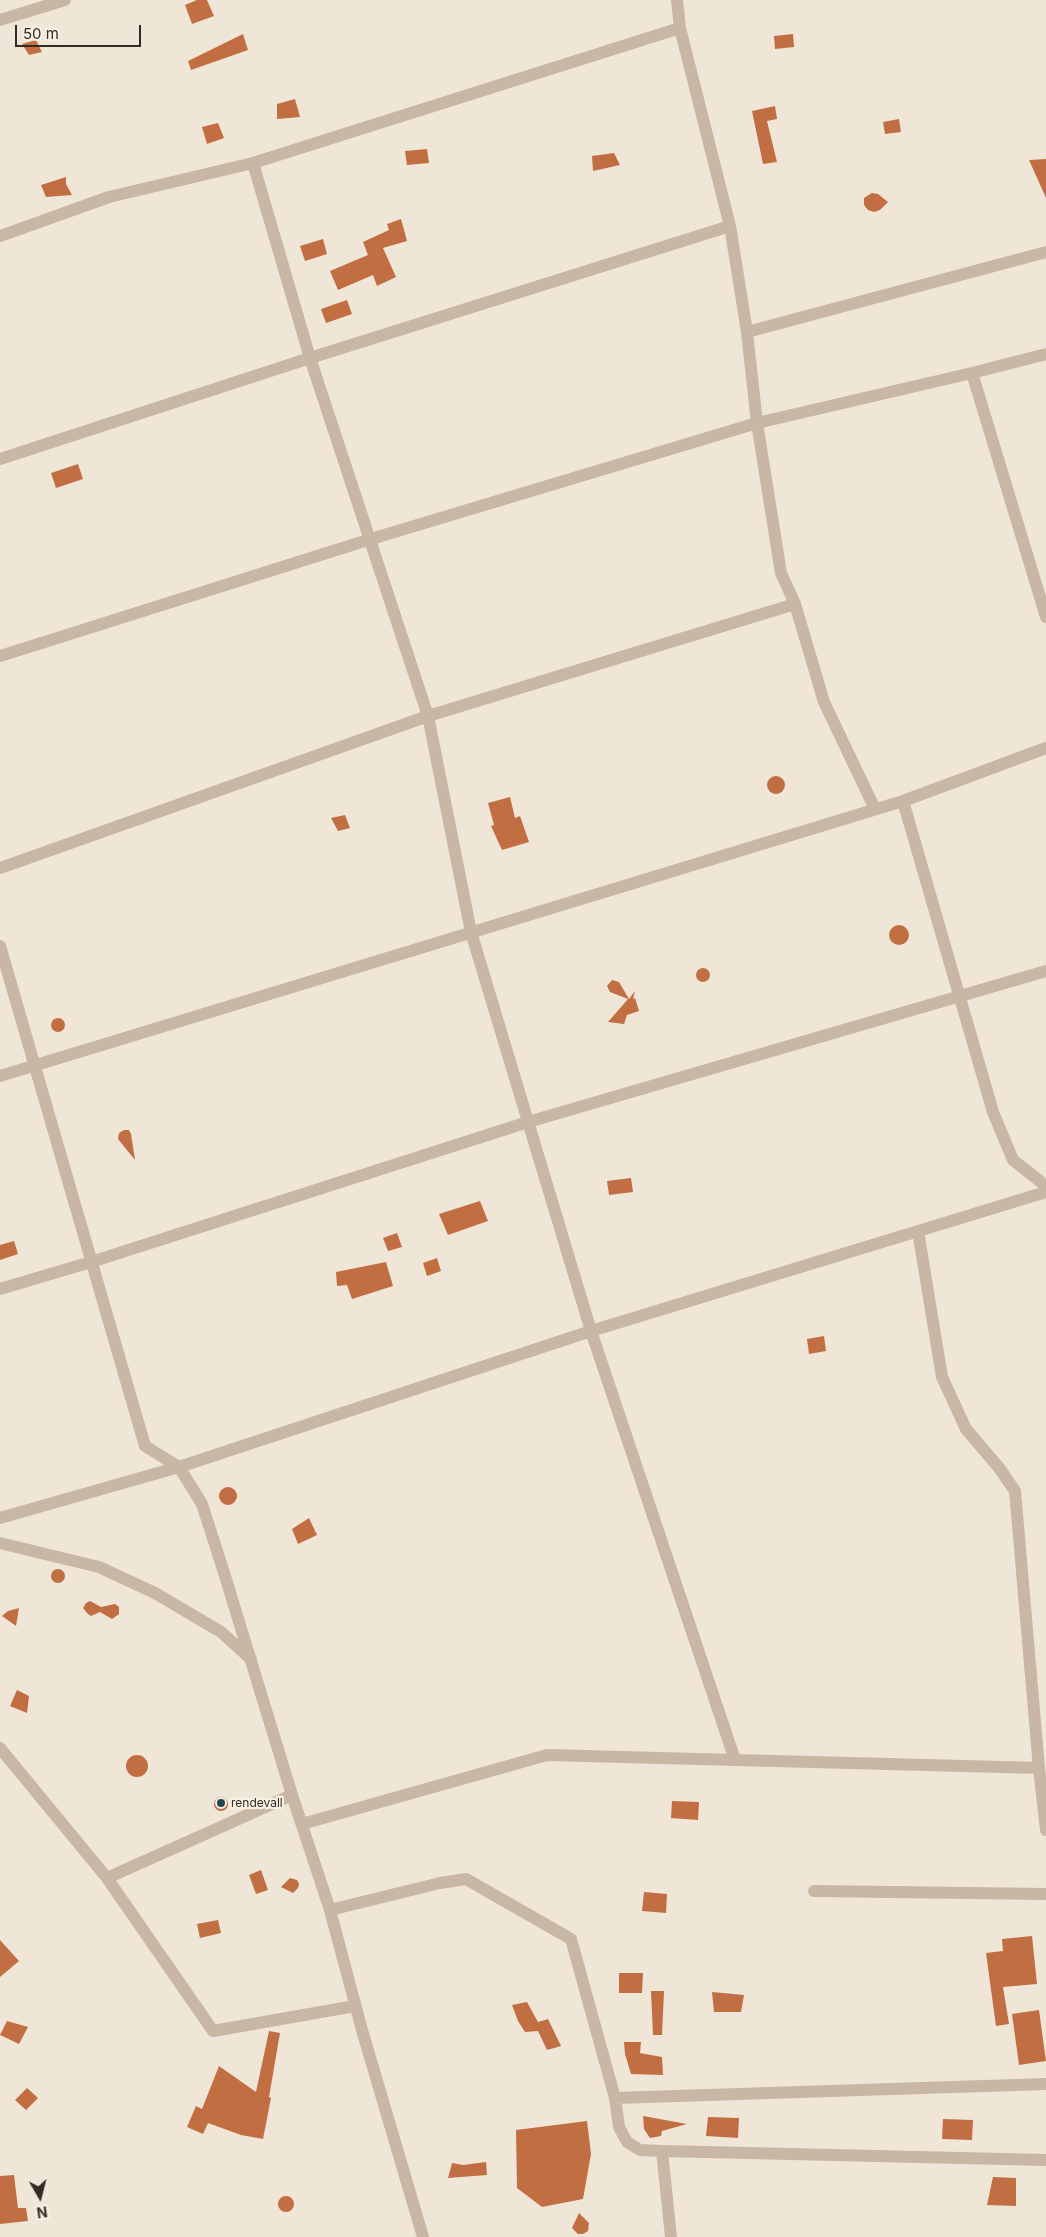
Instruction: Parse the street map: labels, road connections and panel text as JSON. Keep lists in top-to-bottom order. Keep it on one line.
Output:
{"places":["rendevall"],"scale_bar":"50 m","north":"bottom"}
